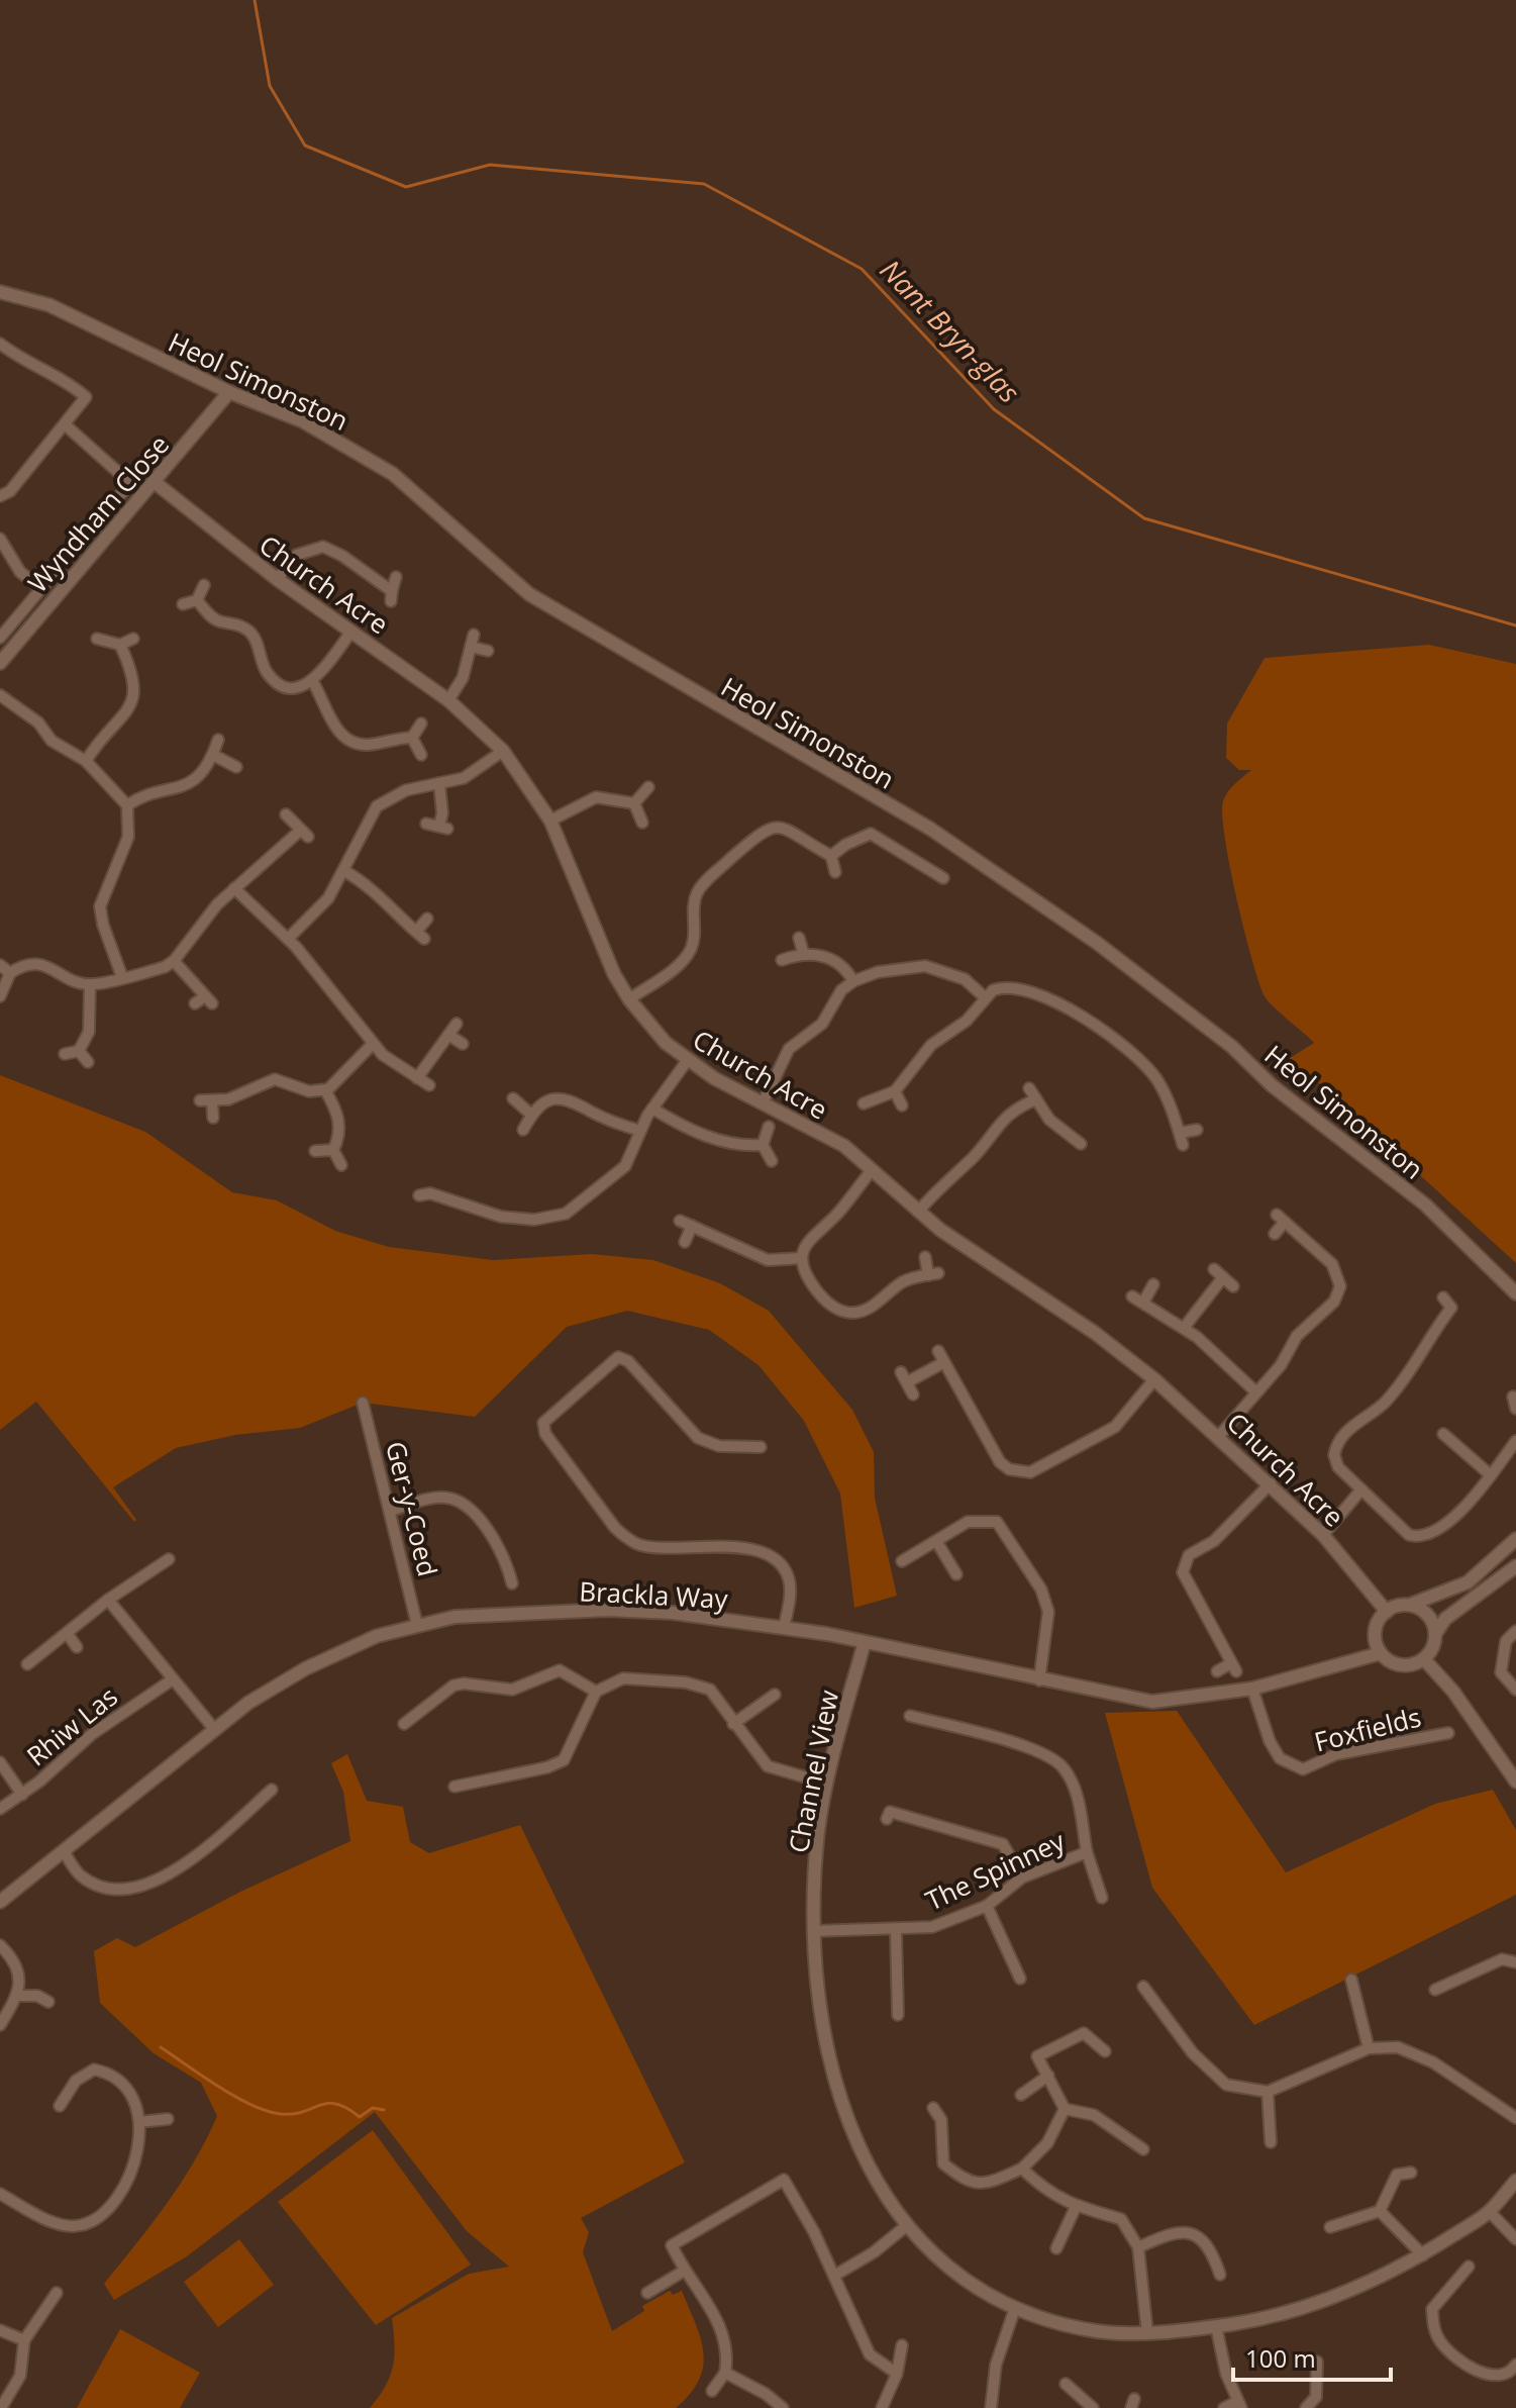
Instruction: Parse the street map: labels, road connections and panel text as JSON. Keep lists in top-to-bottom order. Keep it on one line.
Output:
{"streets":{"street":["Heol Simonston","Wyndham Close","Church Acre","Ger-y-Coed","Brackla Way","Rhiw Las","Foxfields","Channel View","The Spinney"]},"crossings":[["Heol Simonston","Wyndham Close"],["Wyndham Close","Church Acre"],["Church Acre","Brackla Way"],["Ger-y-Coed","Brackla Way"],["Brackla Way","Foxfields"],["Brackla Way","Channel View"],["Channel View","The Spinney"]],"water":["Nant Bryn-glas"],"scale_bar":"100 m"}
